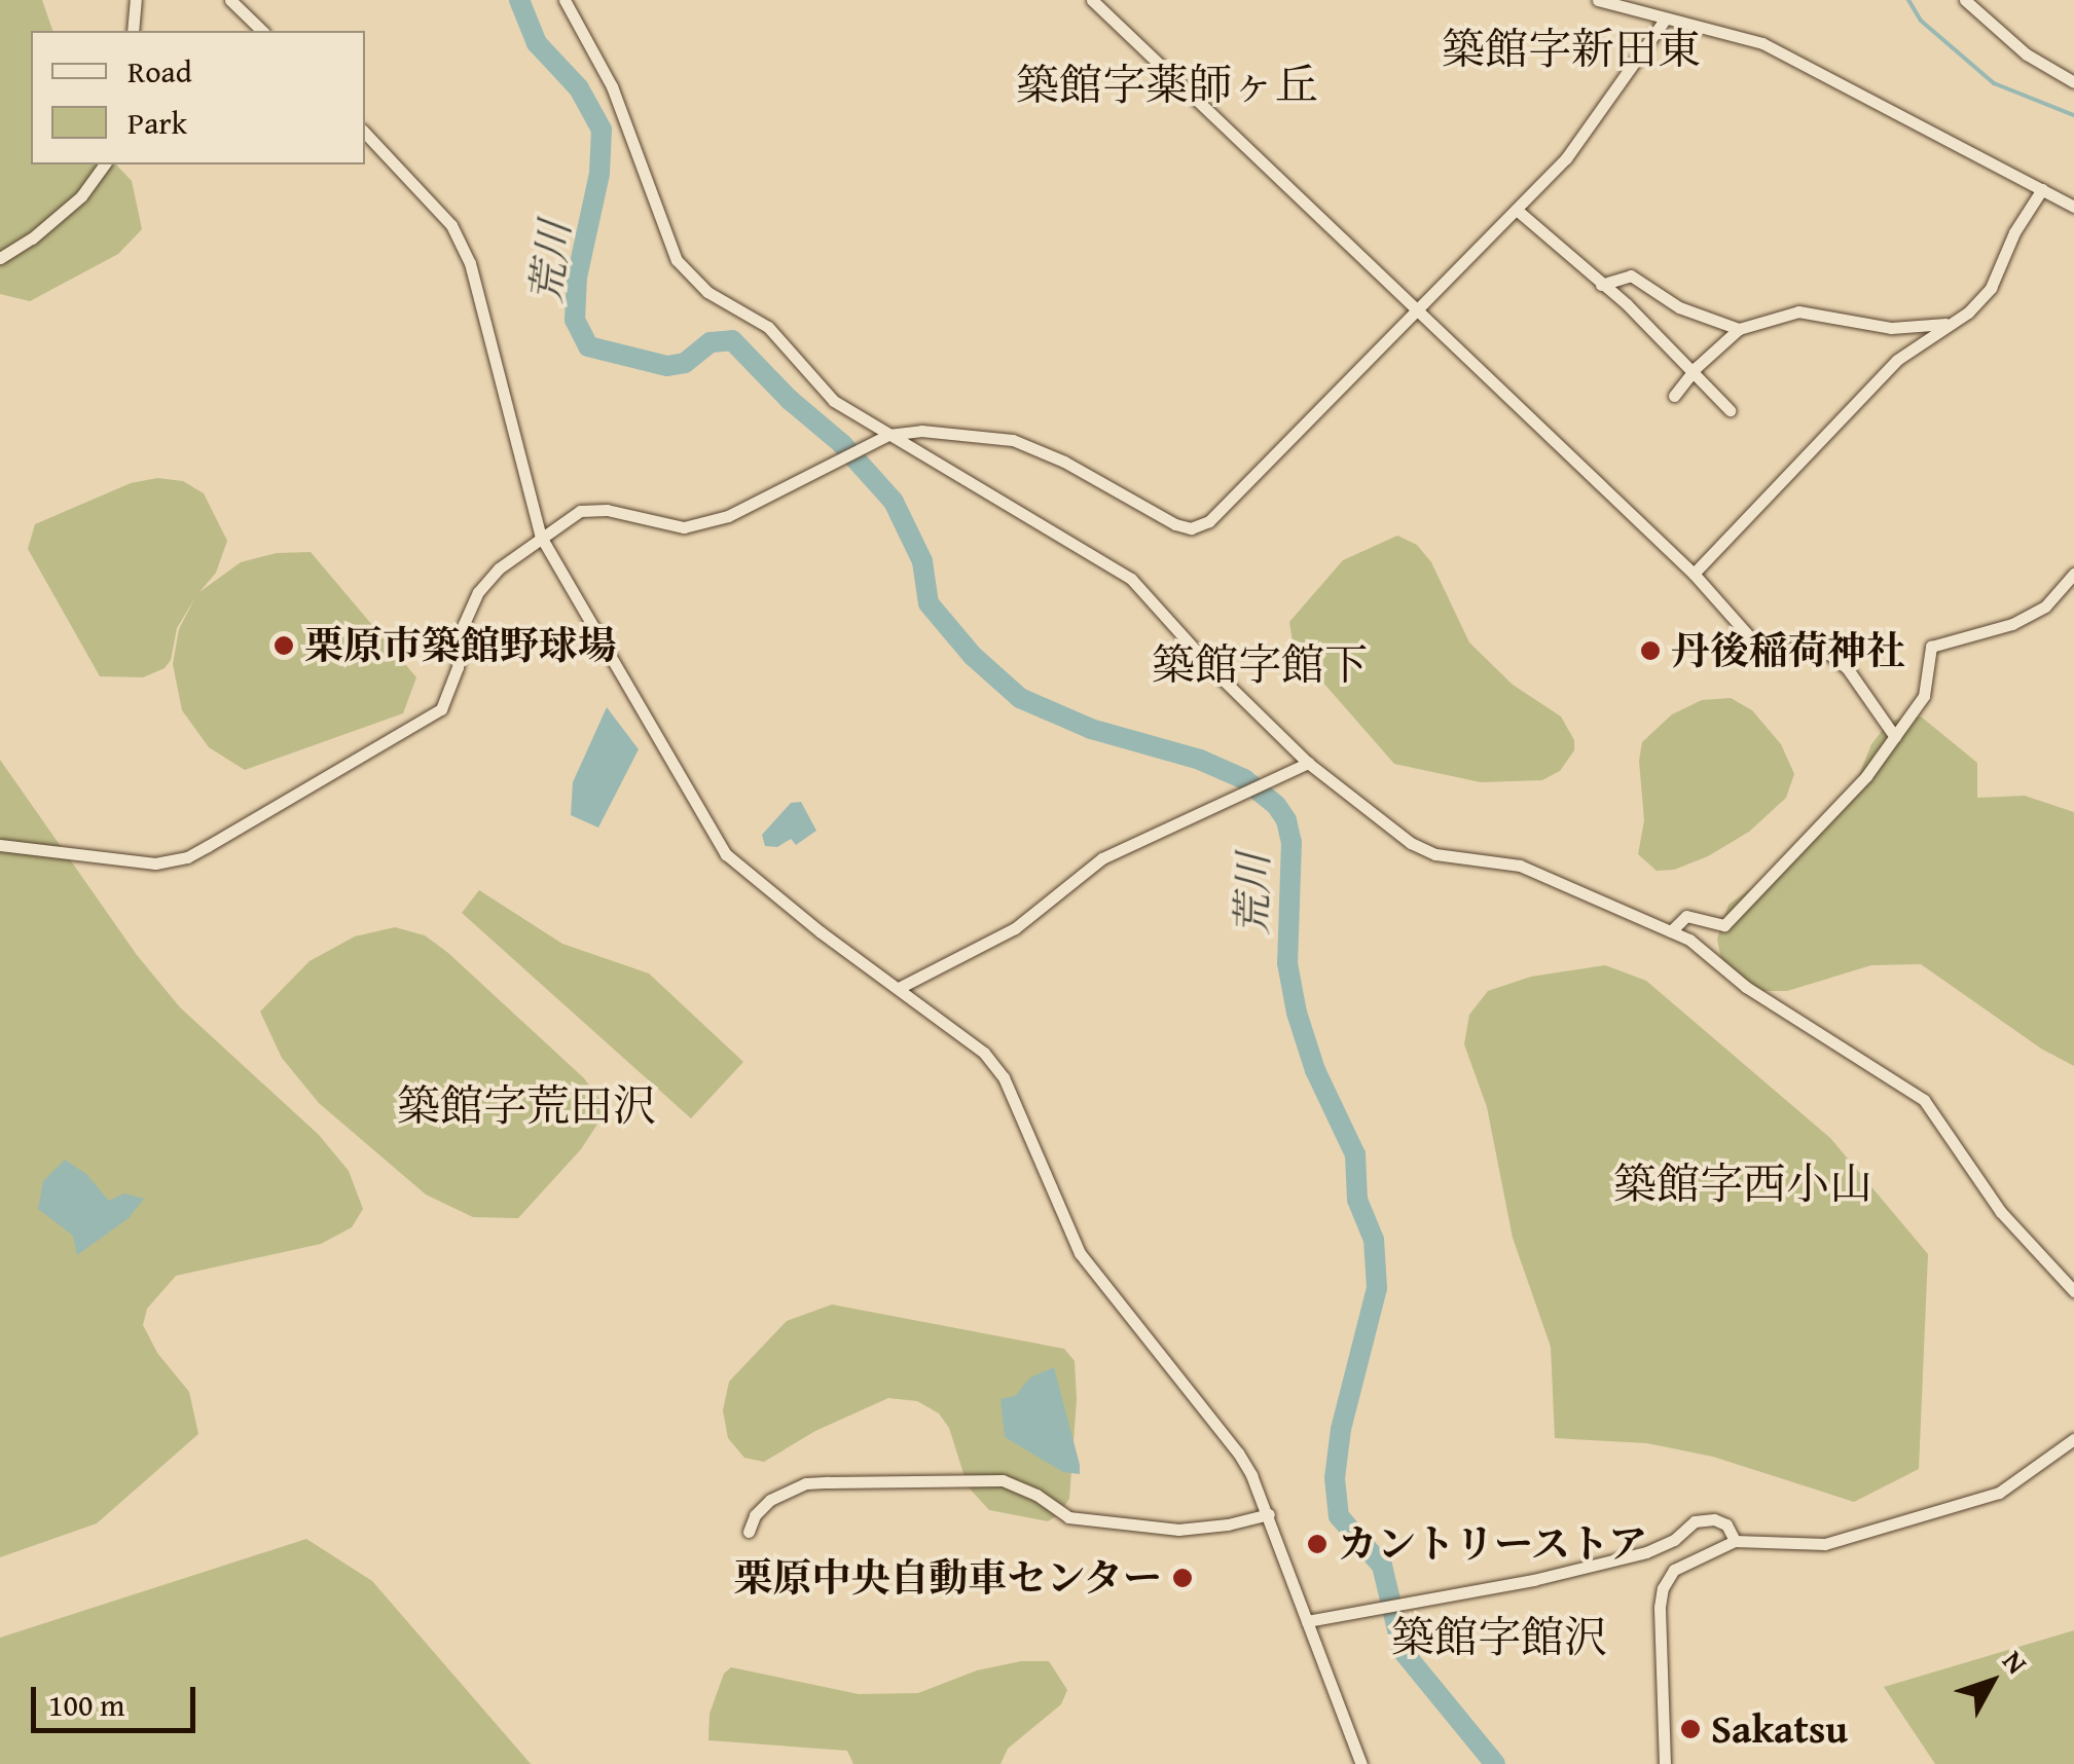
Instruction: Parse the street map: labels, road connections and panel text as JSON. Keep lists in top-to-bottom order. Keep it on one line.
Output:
{"districts":["築館字新田東","築館字薬師ヶ丘","築館字館下","築館字荒田沢","築館字西小山","築館字館沢"],"water":["荒川"],"places":["栗原市築館野球場","丹後稲荷神社","カントリーストア","栗原中央自動車センター","Sakatsu"],"legend":["Road","Park"],"scale_bar":"100 m","north":"top right"}
